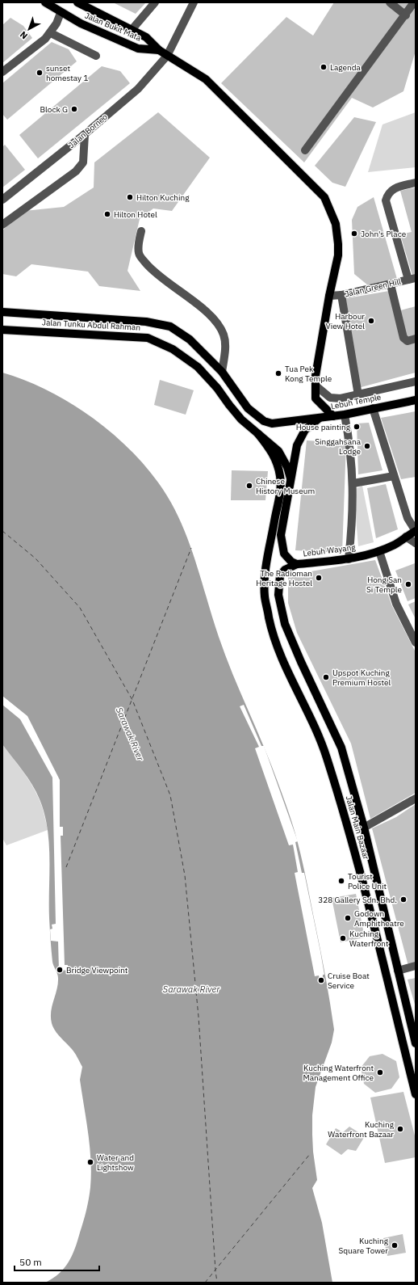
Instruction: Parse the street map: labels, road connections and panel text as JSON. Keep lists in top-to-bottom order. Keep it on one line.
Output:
{"streets":{"main road":["Jalan Bukit Mata","Jalan Tunku Abdul Rahman","Lebuh Temple","Lebuh Wayang","Jalan Main Bazaar"],"street":["Jalan Borneo","Jalan Green Hill"]},"crossings":[["Jalan Tunku Abdul Rahman","Lebuh Temple"],["Jalan Tunku Abdul Rahman","Jalan Main Bazaar"],["Lebuh Wayang","Jalan Main Bazaar"]],"water":["Sarawak River"],"places":["Lagenda","sunset homestay 1","Block G","Hilton Kuching","Hilton Hotel","John's Place","Harbour View Hotel","Tua Pek Kong Temple","House painting","Singgahsana Lodge","Chinese History Museum","The Radioman Heritage Hostel","Hong San Si Temple","Upspot Kuching Premium Hostel","Tourist Police Unit","328 Gallery Sdn. Bhd.","Godown Amphitheatre","Kuching Waterfront","Bridge Viewpoint","Cruise Boat Service","Kuching Waterfront Management Office","Kuching Waterfront Bazaar","Water and Lightshow","Kuching Square Tower"],"scale_bar":"50 m","north":"bottom left"}
